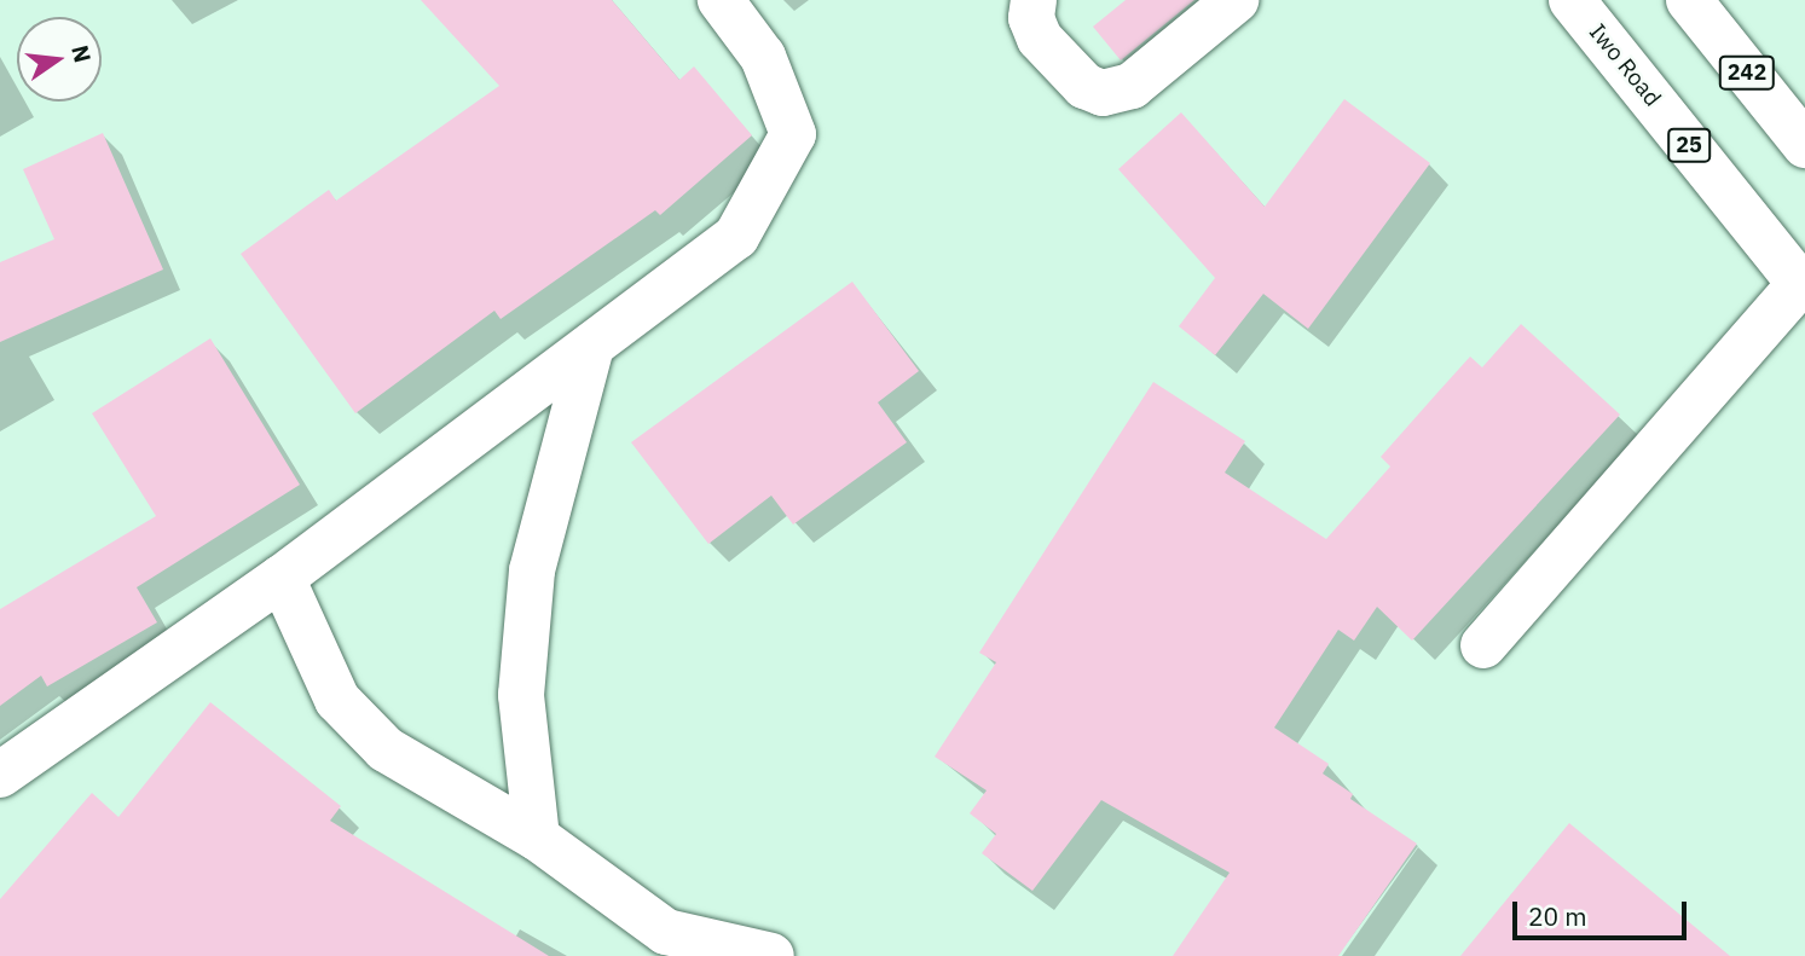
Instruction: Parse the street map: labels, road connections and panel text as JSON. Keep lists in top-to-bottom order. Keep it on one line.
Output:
{"streets":{"street":["Iwo Road","242","25"]},"scale_bar":"20 m","north":"right"}
